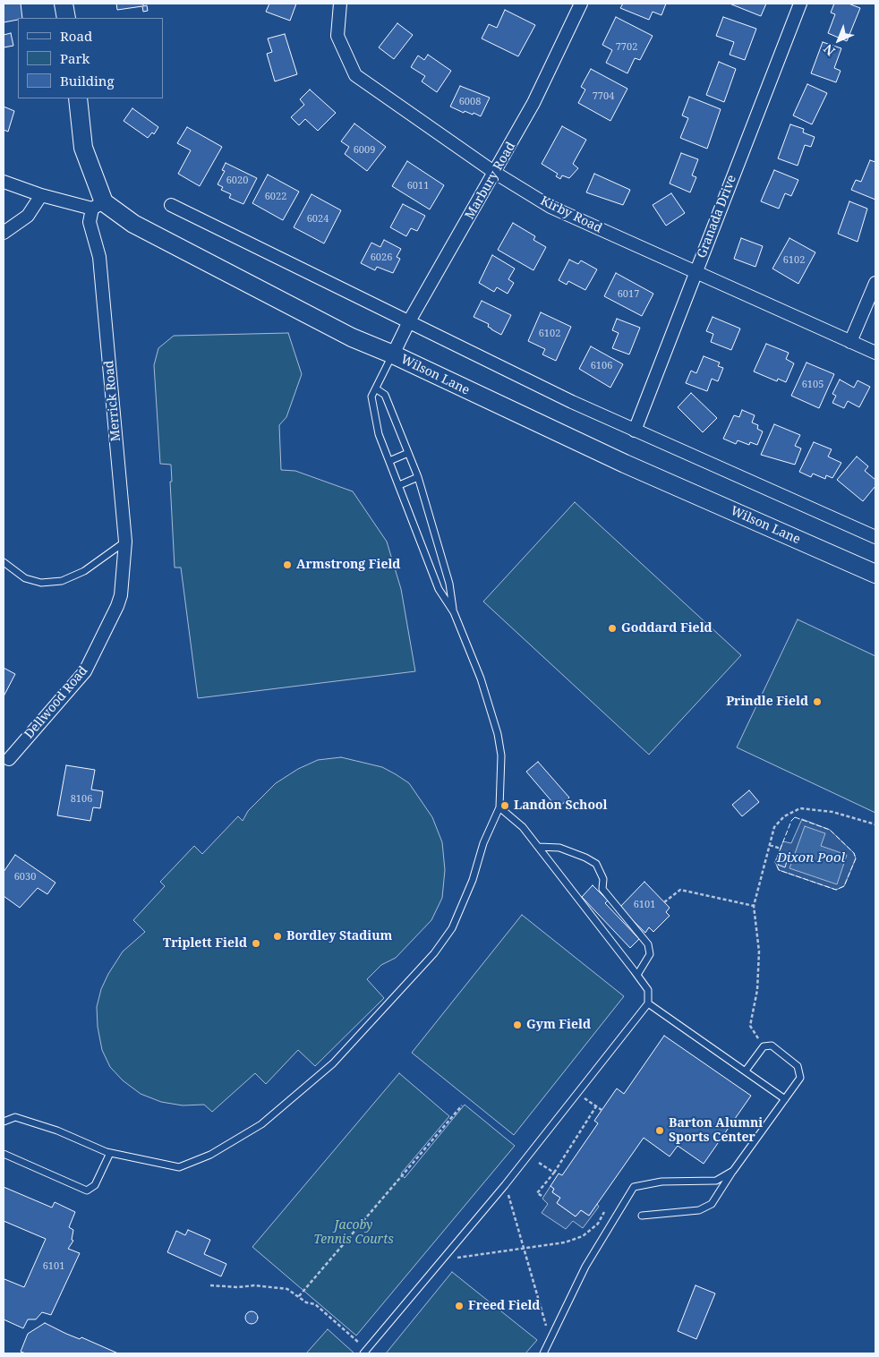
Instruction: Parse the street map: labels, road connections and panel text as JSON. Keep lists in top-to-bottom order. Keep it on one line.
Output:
{"streets":{"main road":["Wilson Lane"],"street":["Marbury Road","Kirby Road","Granada Drive","Merrick Road","Dellwood Road"]},"crossings":[["Marbury Road","Kirby Road"],["Marbury Road","Wilson Lane"],["Kirby Road","Granada Drive"],["Wilson Lane","Merrick Road"],["Merrick Road","Dellwood Road"]],"water":["Dixon Pool"],"parks":["Jacoby Tennis Courts"],"places":["Armstrong Field","Goddard Field","Prindle Field","Landon School","Bordley Stadium","Triplett Field","Gym Field","Barton Alumni Sports Center","Freed Field"],"house_numbers":["7702","7704","6008","6009","6020","6011","6022","6024","6026","6102","6017","6102","6106","6105","8106","6030","6101","6101"],"legend":["Road","Park","Building"],"north":"bottom left"}
